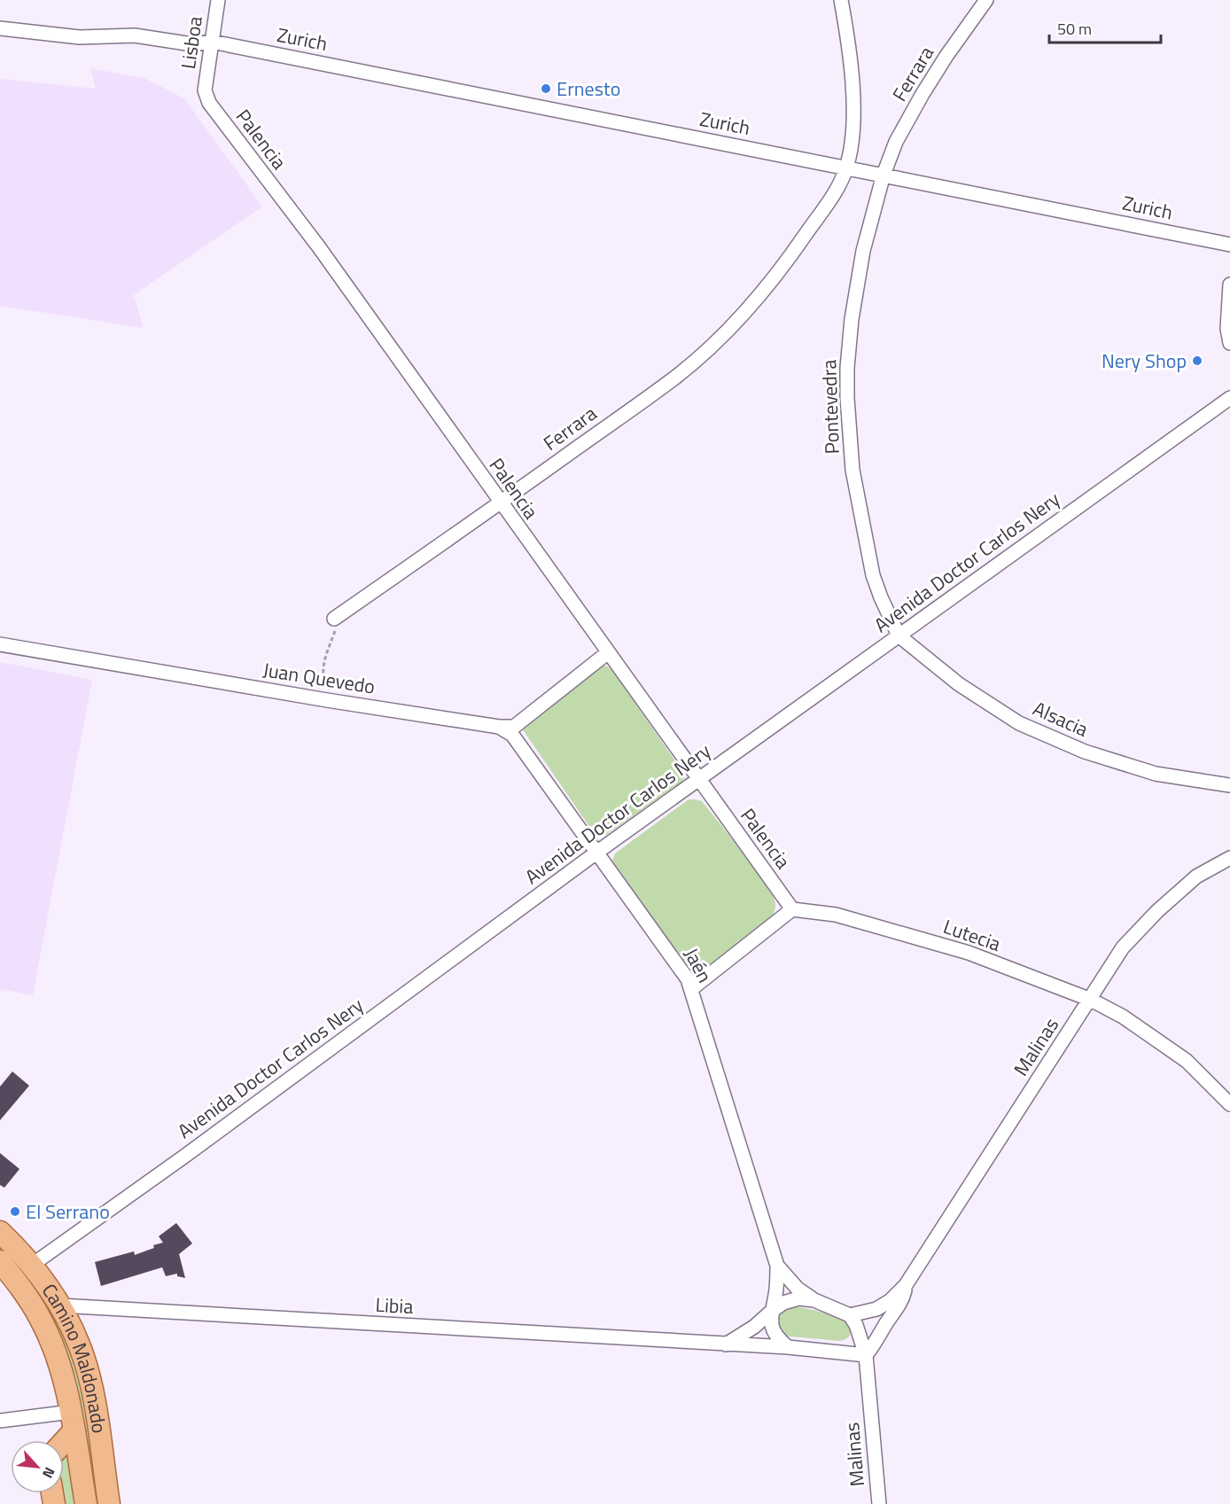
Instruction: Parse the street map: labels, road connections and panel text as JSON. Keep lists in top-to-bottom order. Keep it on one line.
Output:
{"streets":{"main road":["Camino Maldonado"],"street":["Zurich","Lisboa","Ferrara","Palencia","Pontevedra","Avenida Doctor Carlos Nery","Juan Quevedo","Alsacia","Lutecia","Jaén","Malinas","Libia"]},"crossings":[["Zurich","Lisboa"],["Zurich","Ferrara"],["Zurich","Pontevedra"],["Lisboa","Palencia"],["Ferrara","Palencia"],["Ferrara","Pontevedra"],["Palencia","Avenida Doctor Carlos Nery"],["Palencia","Juan Quevedo"],["Palencia","Lutecia"],["Pontevedra","Avenida Doctor Carlos Nery"],["Pontevedra","Alsacia"],["Avenida Doctor Carlos Nery","Alsacia"],["Avenida Doctor Carlos Nery","Jaén"],["Avenida Doctor Carlos Nery","Camino Maldonado"],["Juan Quevedo","Jaén"],["Lutecia","Malinas"],["Malinas","Libia"],["Libia","Camino Maldonado"]],"places":["Ernesto","Nery Shop","El Serrano"],"scale_bar":"50 m","north":"bottom right"}
